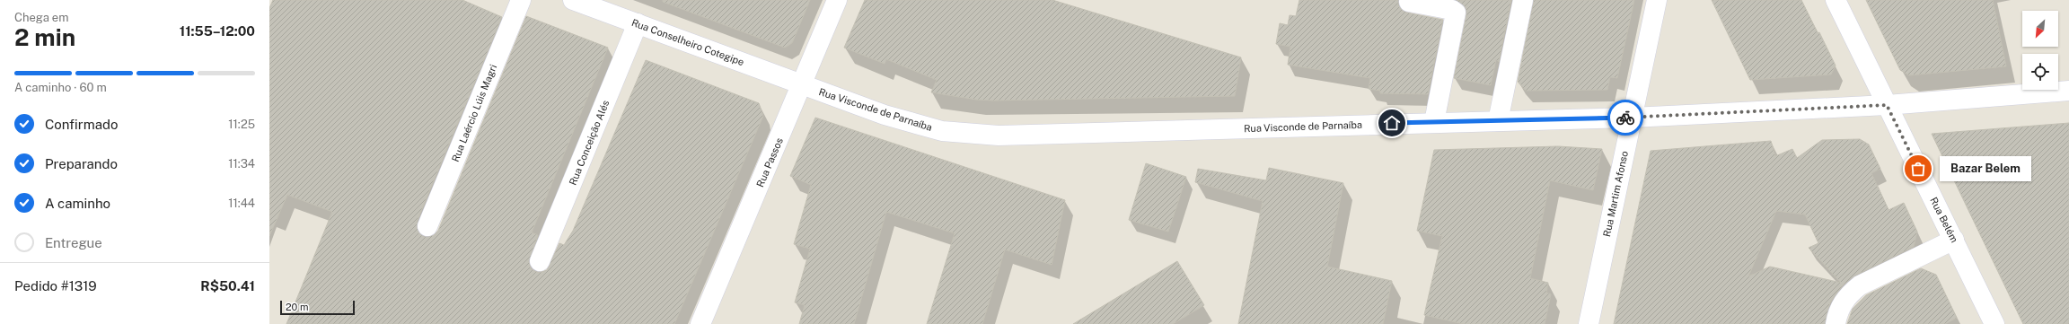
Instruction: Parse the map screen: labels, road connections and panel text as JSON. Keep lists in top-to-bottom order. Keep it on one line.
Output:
{"streets":{"street":["Rua Conselheiro Cotegipe","Rua Visconde de Parnaíba","Rua Laércio Lúis Magri","Rua Conceição Alés","Rua Passos","Rua Martim Afonso","Rua Belém"]},"crossings":[["Rua Conselheiro Cotegipe","Rua Visconde de Parnaíba"],["Rua Conselheiro Cotegipe","Rua Conceição Alés"],["Rua Conselheiro Cotegipe","Rua Passos"],["Rua Visconde de Parnaíba","Rua Passos"],["Rua Visconde de Parnaíba","Rua Martim Afonso"],["Rua Visconde de Parnaíba","Rua Belém"]],"places":["Bazar Belem"],"scale_bar":"20 m","north":"bottom left","page":{"heading":["2 min","Chega em","11:55–12:00"],"panel":["Pedido #1319","R$50.41"],"bar":"A caminho · 60 m","list":[["Confirmado","11:25"],["Preparando","11:34"],["A caminho","11:44"],"Entregue"],"bubble":"Bazar Belem","scale":"20 m"}}
